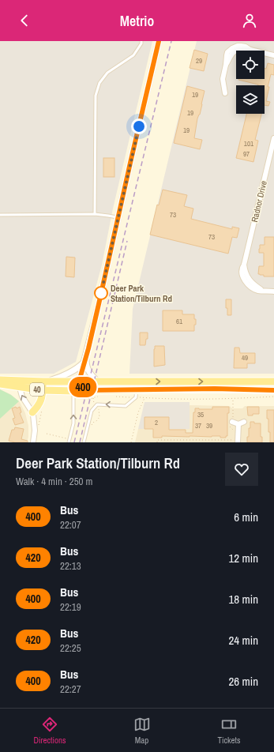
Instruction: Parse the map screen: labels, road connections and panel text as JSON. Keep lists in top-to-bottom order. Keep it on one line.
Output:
{"streets":{"main road":["40"],"street":["Radnor Drive"]},"places":["Deer Park Station/Tilburn Rd"],"lines":["bus line 400"],"house_numbers":["29","19","19","19","101","97","73","73","61","49","35","2","37","39"],"page":{"header":"Metrio","on_map":"400","heading":["Deer Park Station/Tilburn Rd","Walk · 4 min · 250 m"],"list":[{"mark":"400","name":"Bus","note":"22:07","value":"6 min"},{"mark":"420","name":"Bus","note":"22:13","value":"12 min"},{"mark":"400","name":"Bus","note":"22:19","value":"18 min"},{"mark":"420","name":"Bus","note":"22:25","value":"24 min"},{"mark":"400","name":"Bus","note":"22:27","value":"26 min"}],"tabs":["Directions","Map","Tickets"]}}
